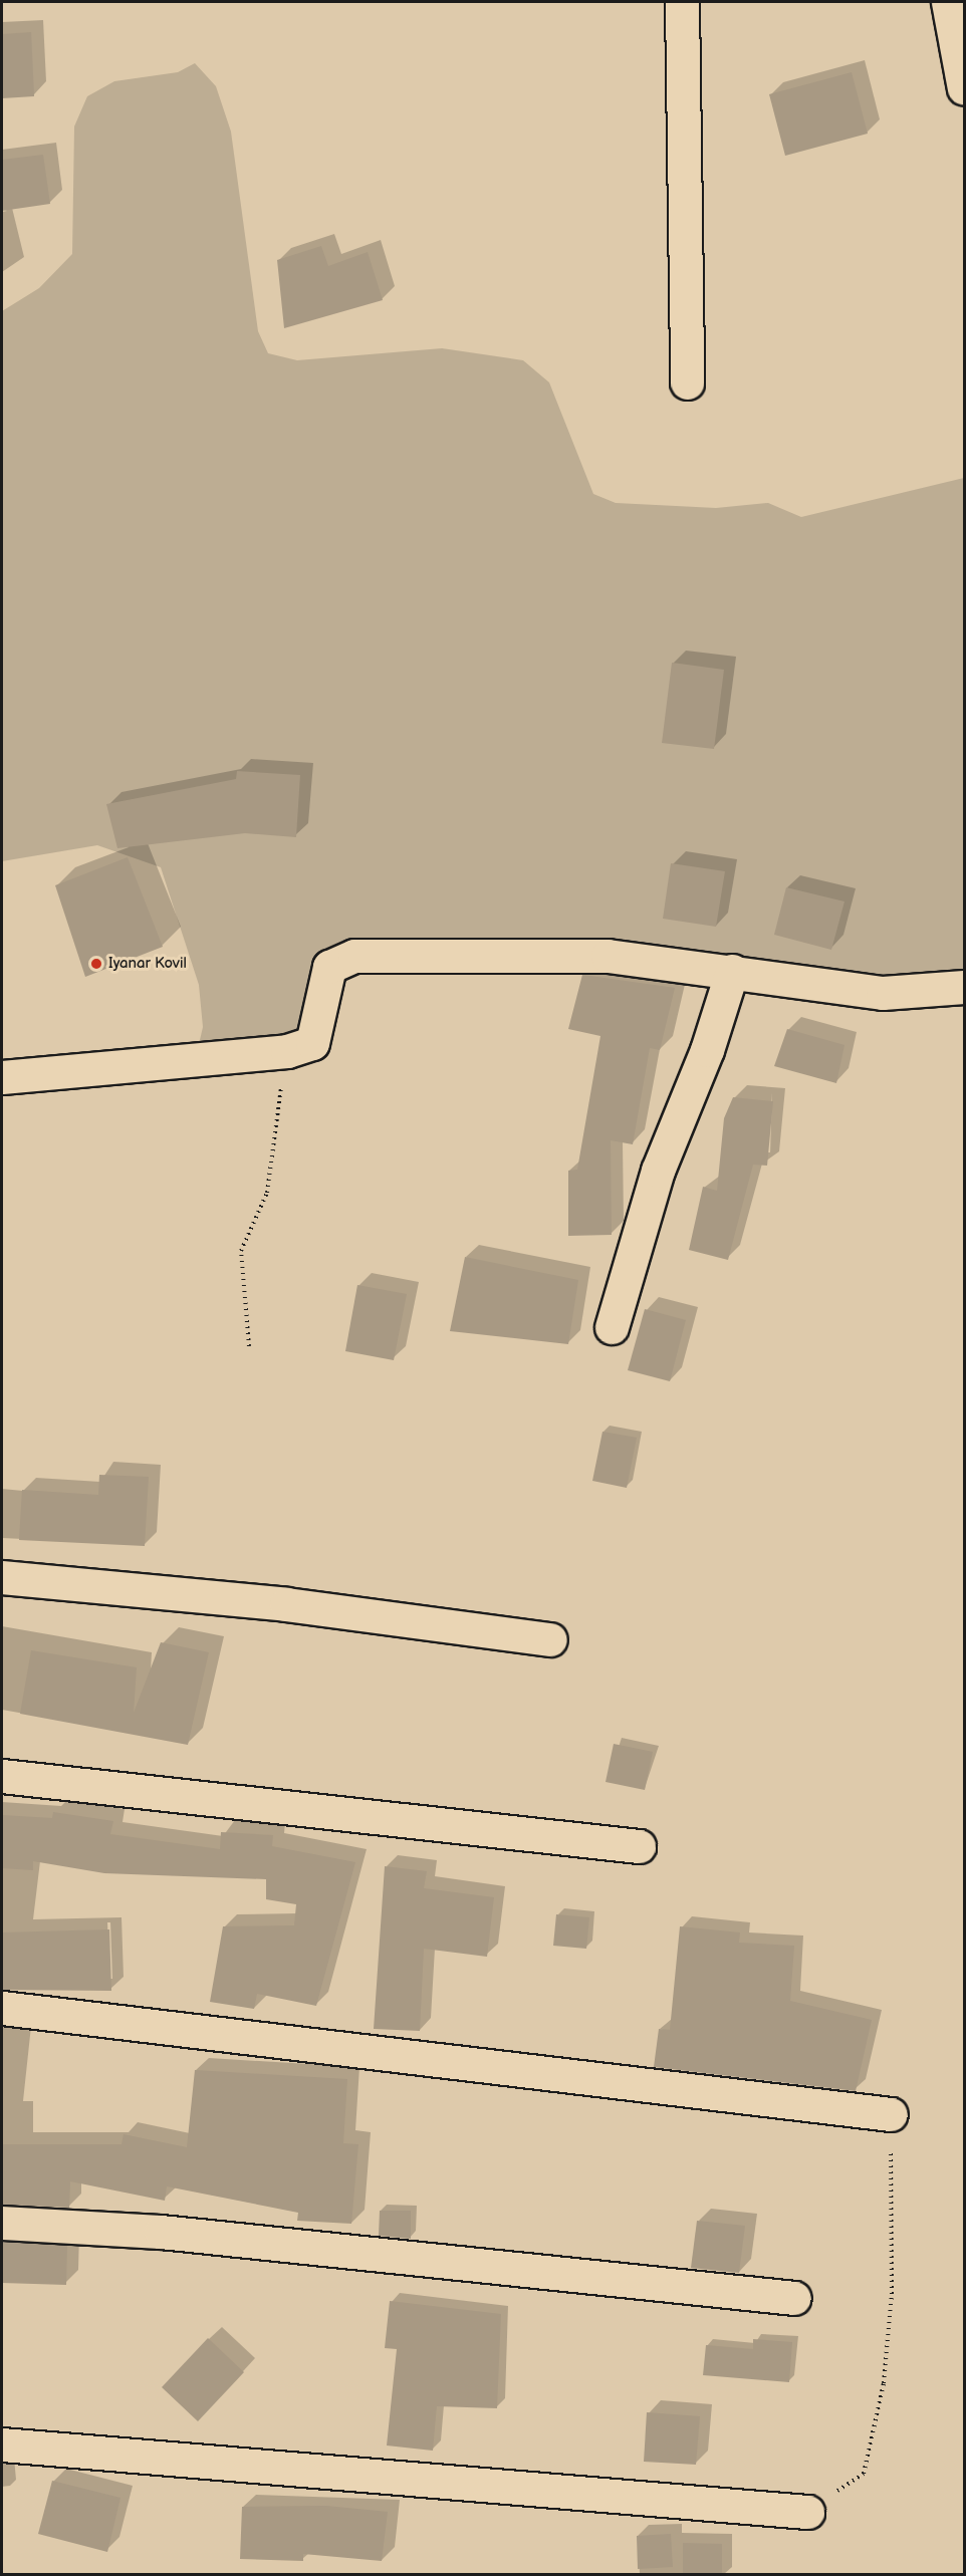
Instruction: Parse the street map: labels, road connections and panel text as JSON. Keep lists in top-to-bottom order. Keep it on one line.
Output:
{"places":["Iyanar Kovil"]}
